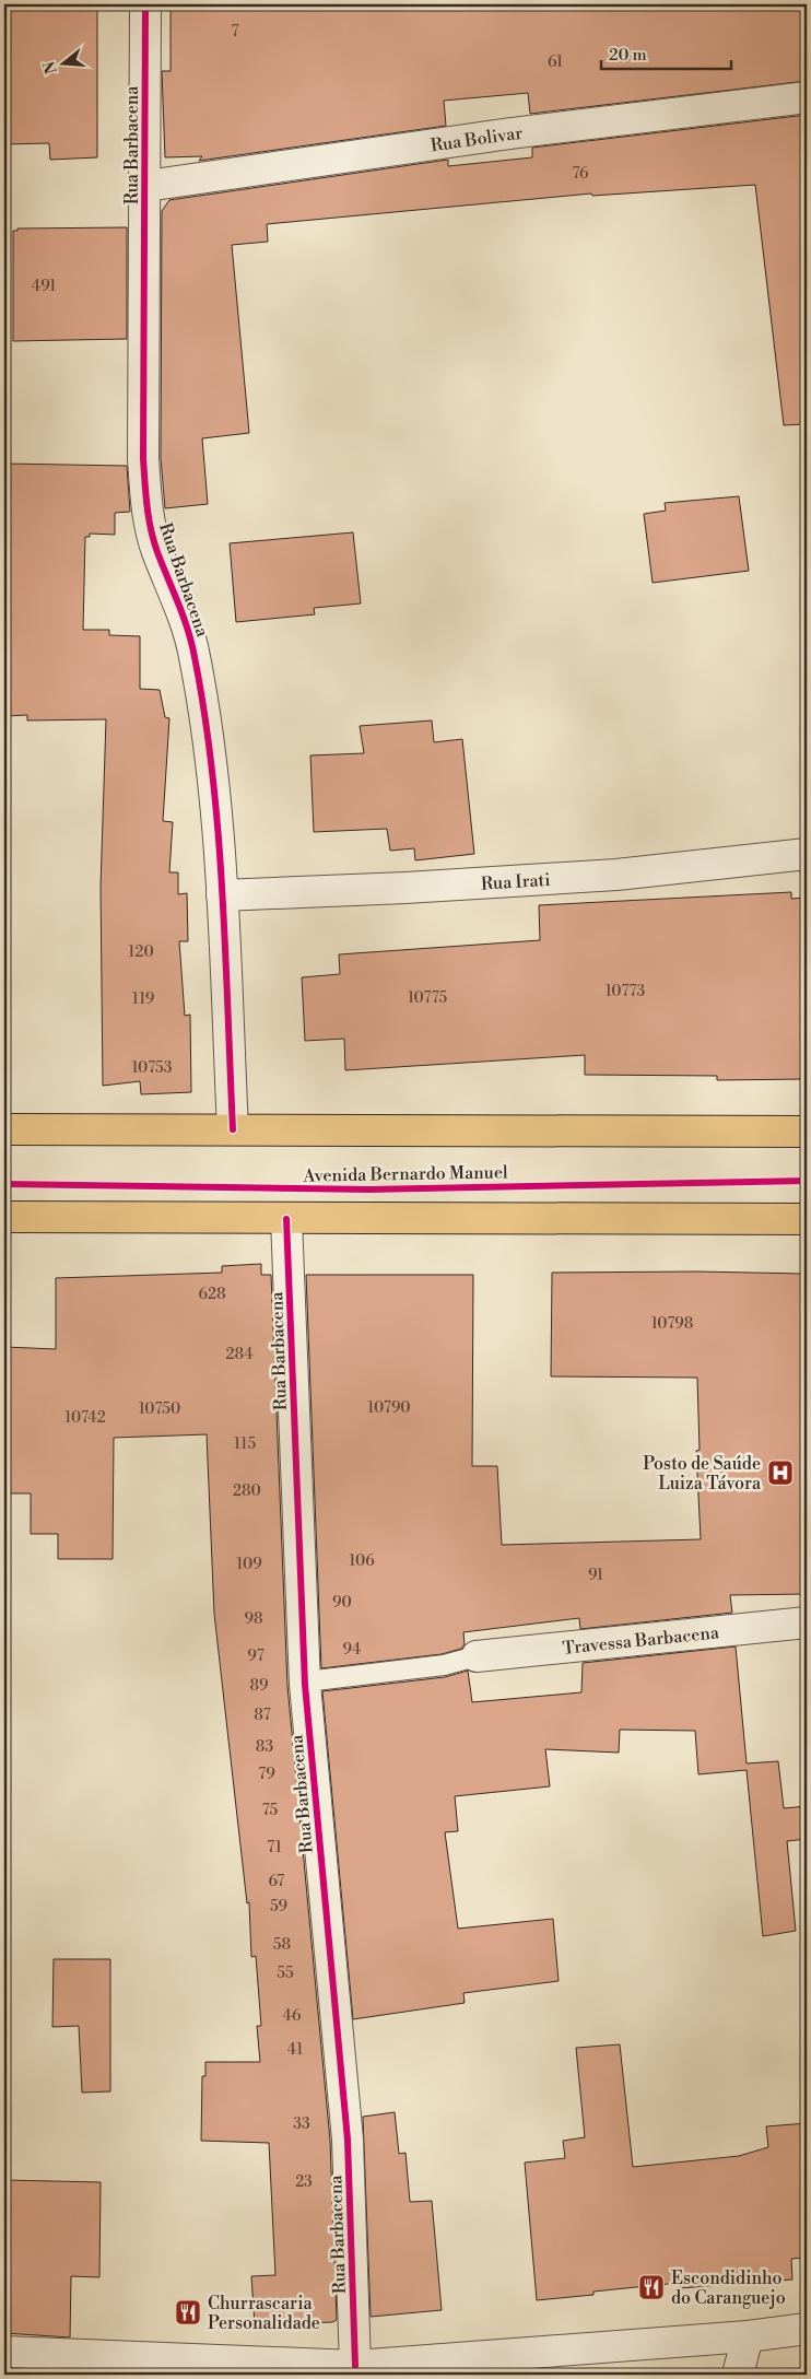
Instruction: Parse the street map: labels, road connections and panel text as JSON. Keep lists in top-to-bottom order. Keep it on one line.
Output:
{"streets":{"street":["Rua Bolivar","Rua Barbacena","Rua Irati","Travessa Barbacena"],"cycle path":["Avenida Bernardo Manuel"]},"crossings":[["Rua Bolivar","Rua Barbacena"],["Rua Barbacena","Rua Irati"]],"places":{"hospital":["Posto de Saúde Luiza Távora"],"restaurant":["Escondidinho do Caranguejo","Churrascaria Personalidade"]},"house_numbers":["7","61","76","491","120","10773","10775","119","10753","628","10798","284","10790","10750","10742","115","280","106","109","91","90","98","94","97","89","87","83","79","75","71","67","59","58","55","46","41","33","23"],"scale_bar":"20 m","north":"left"}
